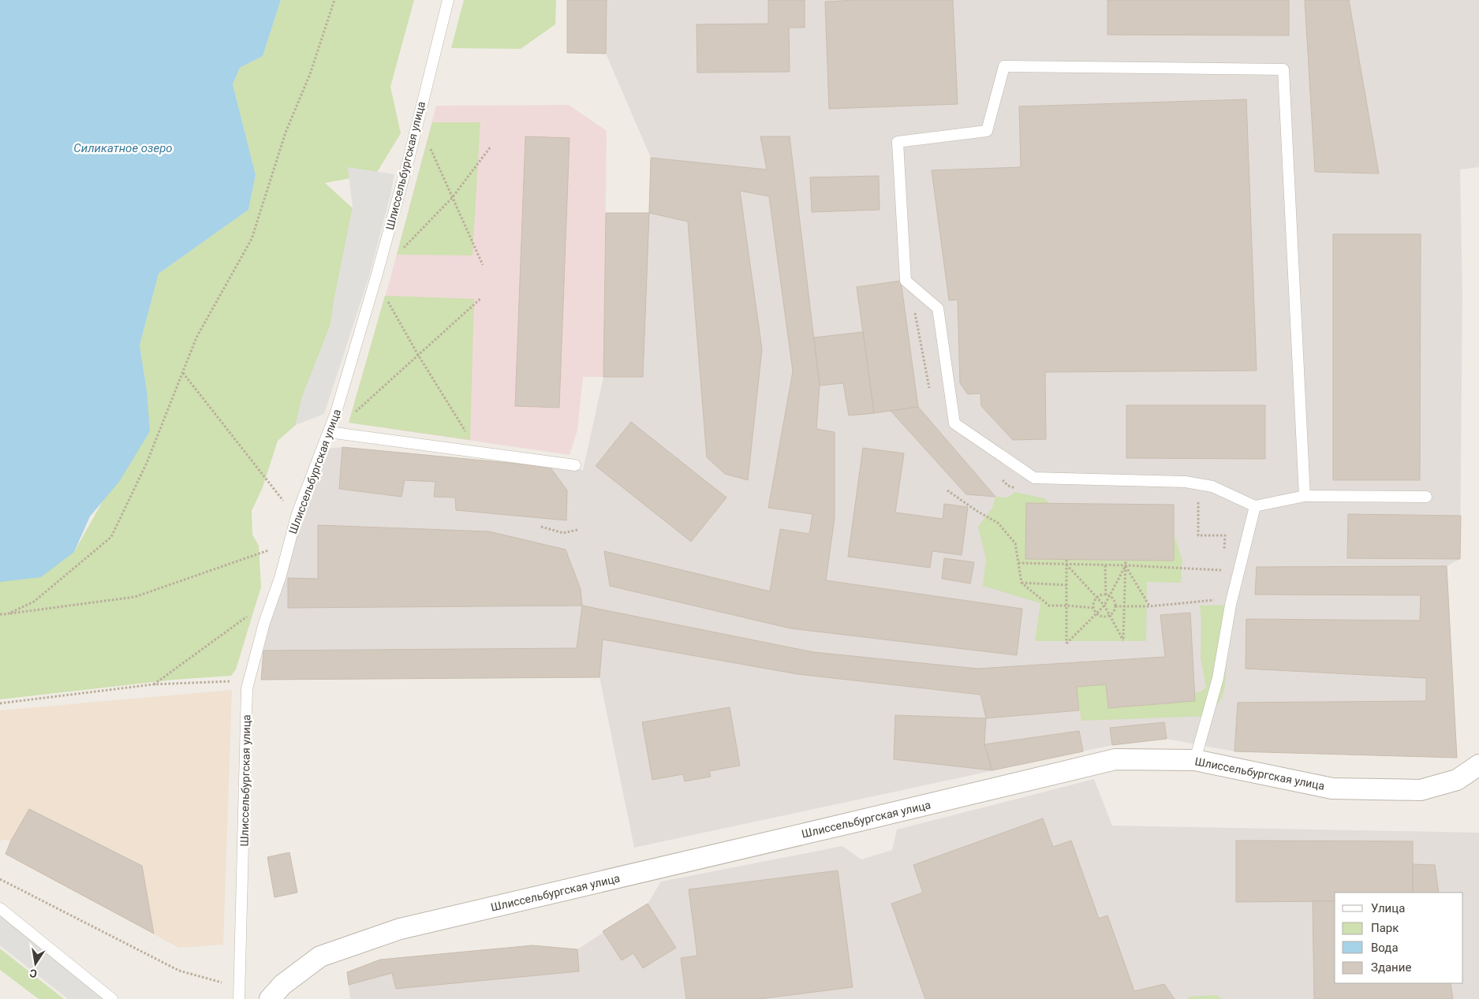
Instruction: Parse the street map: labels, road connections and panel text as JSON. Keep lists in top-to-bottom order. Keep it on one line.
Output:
{"streets":{"street":["Шлиссельбургская улица"]},"water":["Силикатное озеро"],"legend":["Улица","Парк","Вода","Здание"],"north":"bottom"}
